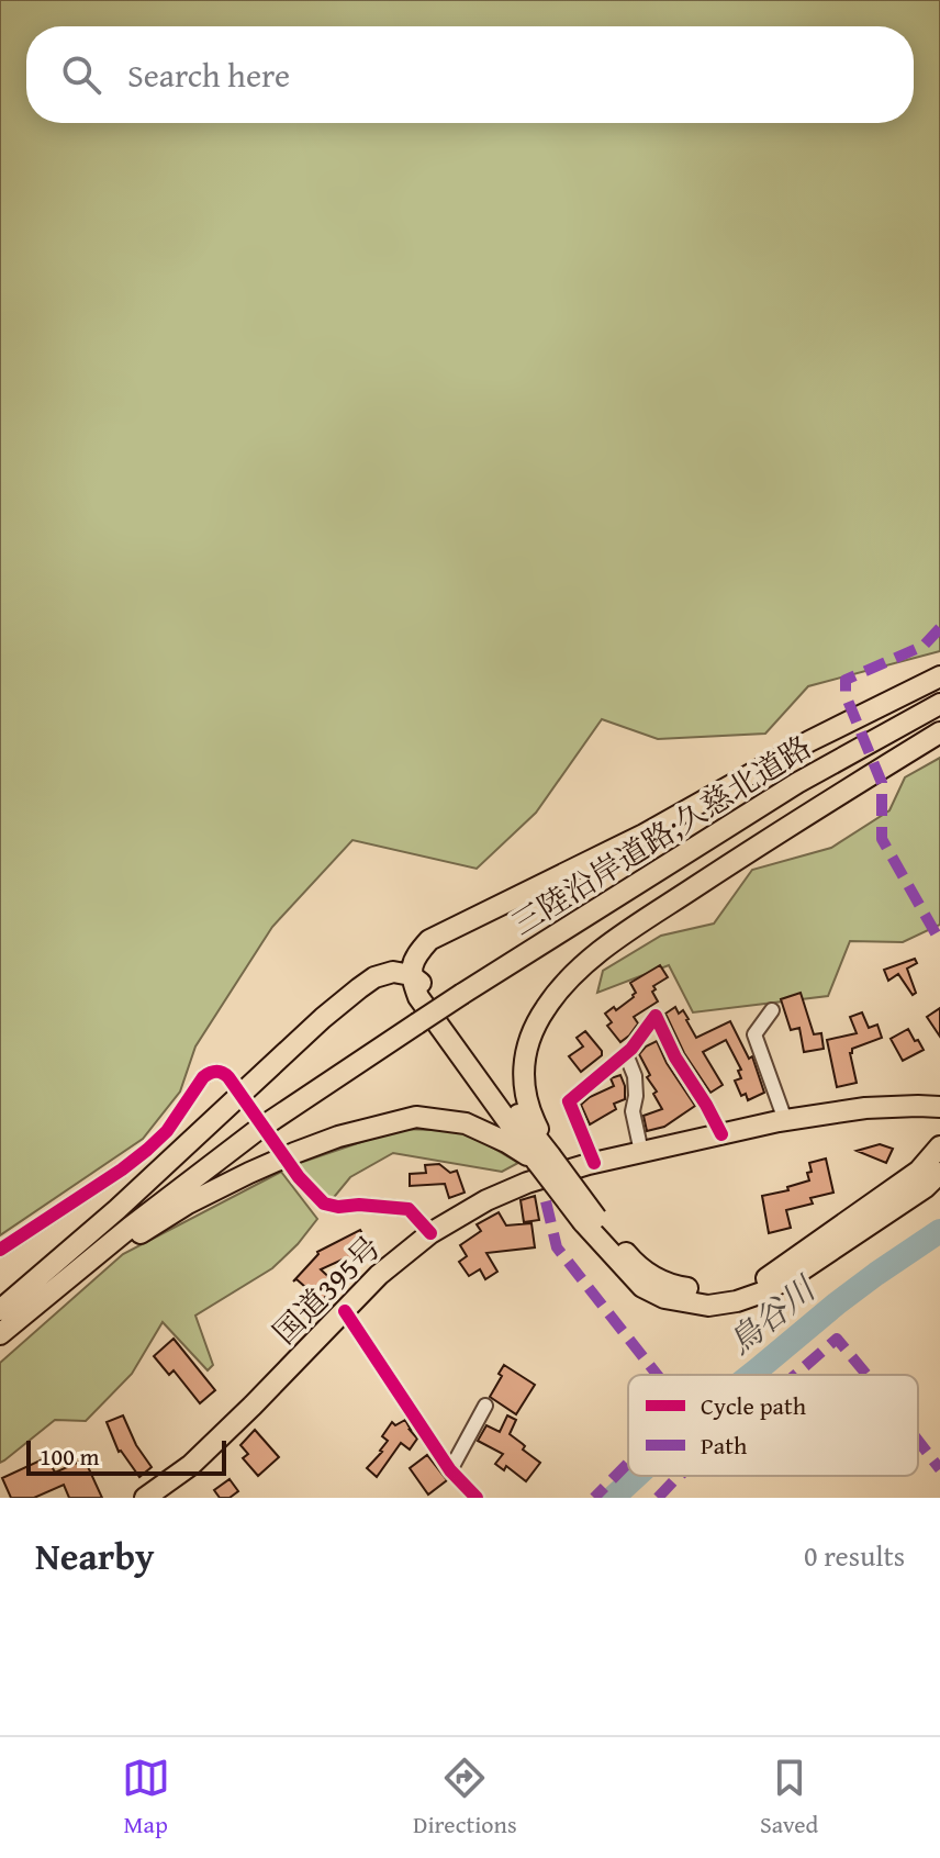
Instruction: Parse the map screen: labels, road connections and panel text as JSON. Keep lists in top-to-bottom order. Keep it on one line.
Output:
{"streets":{"highway":["三陸沿岸道路;久慈北道路","国道395号"]},"water":["鳥谷川"],"legend":["Cycle path","Path"],"scale_bar":"100 m","page":{"search":"Search here","scale":"100 m","heading":["Nearby","0 results"],"nav":["Map","Directions","Saved"]}}
